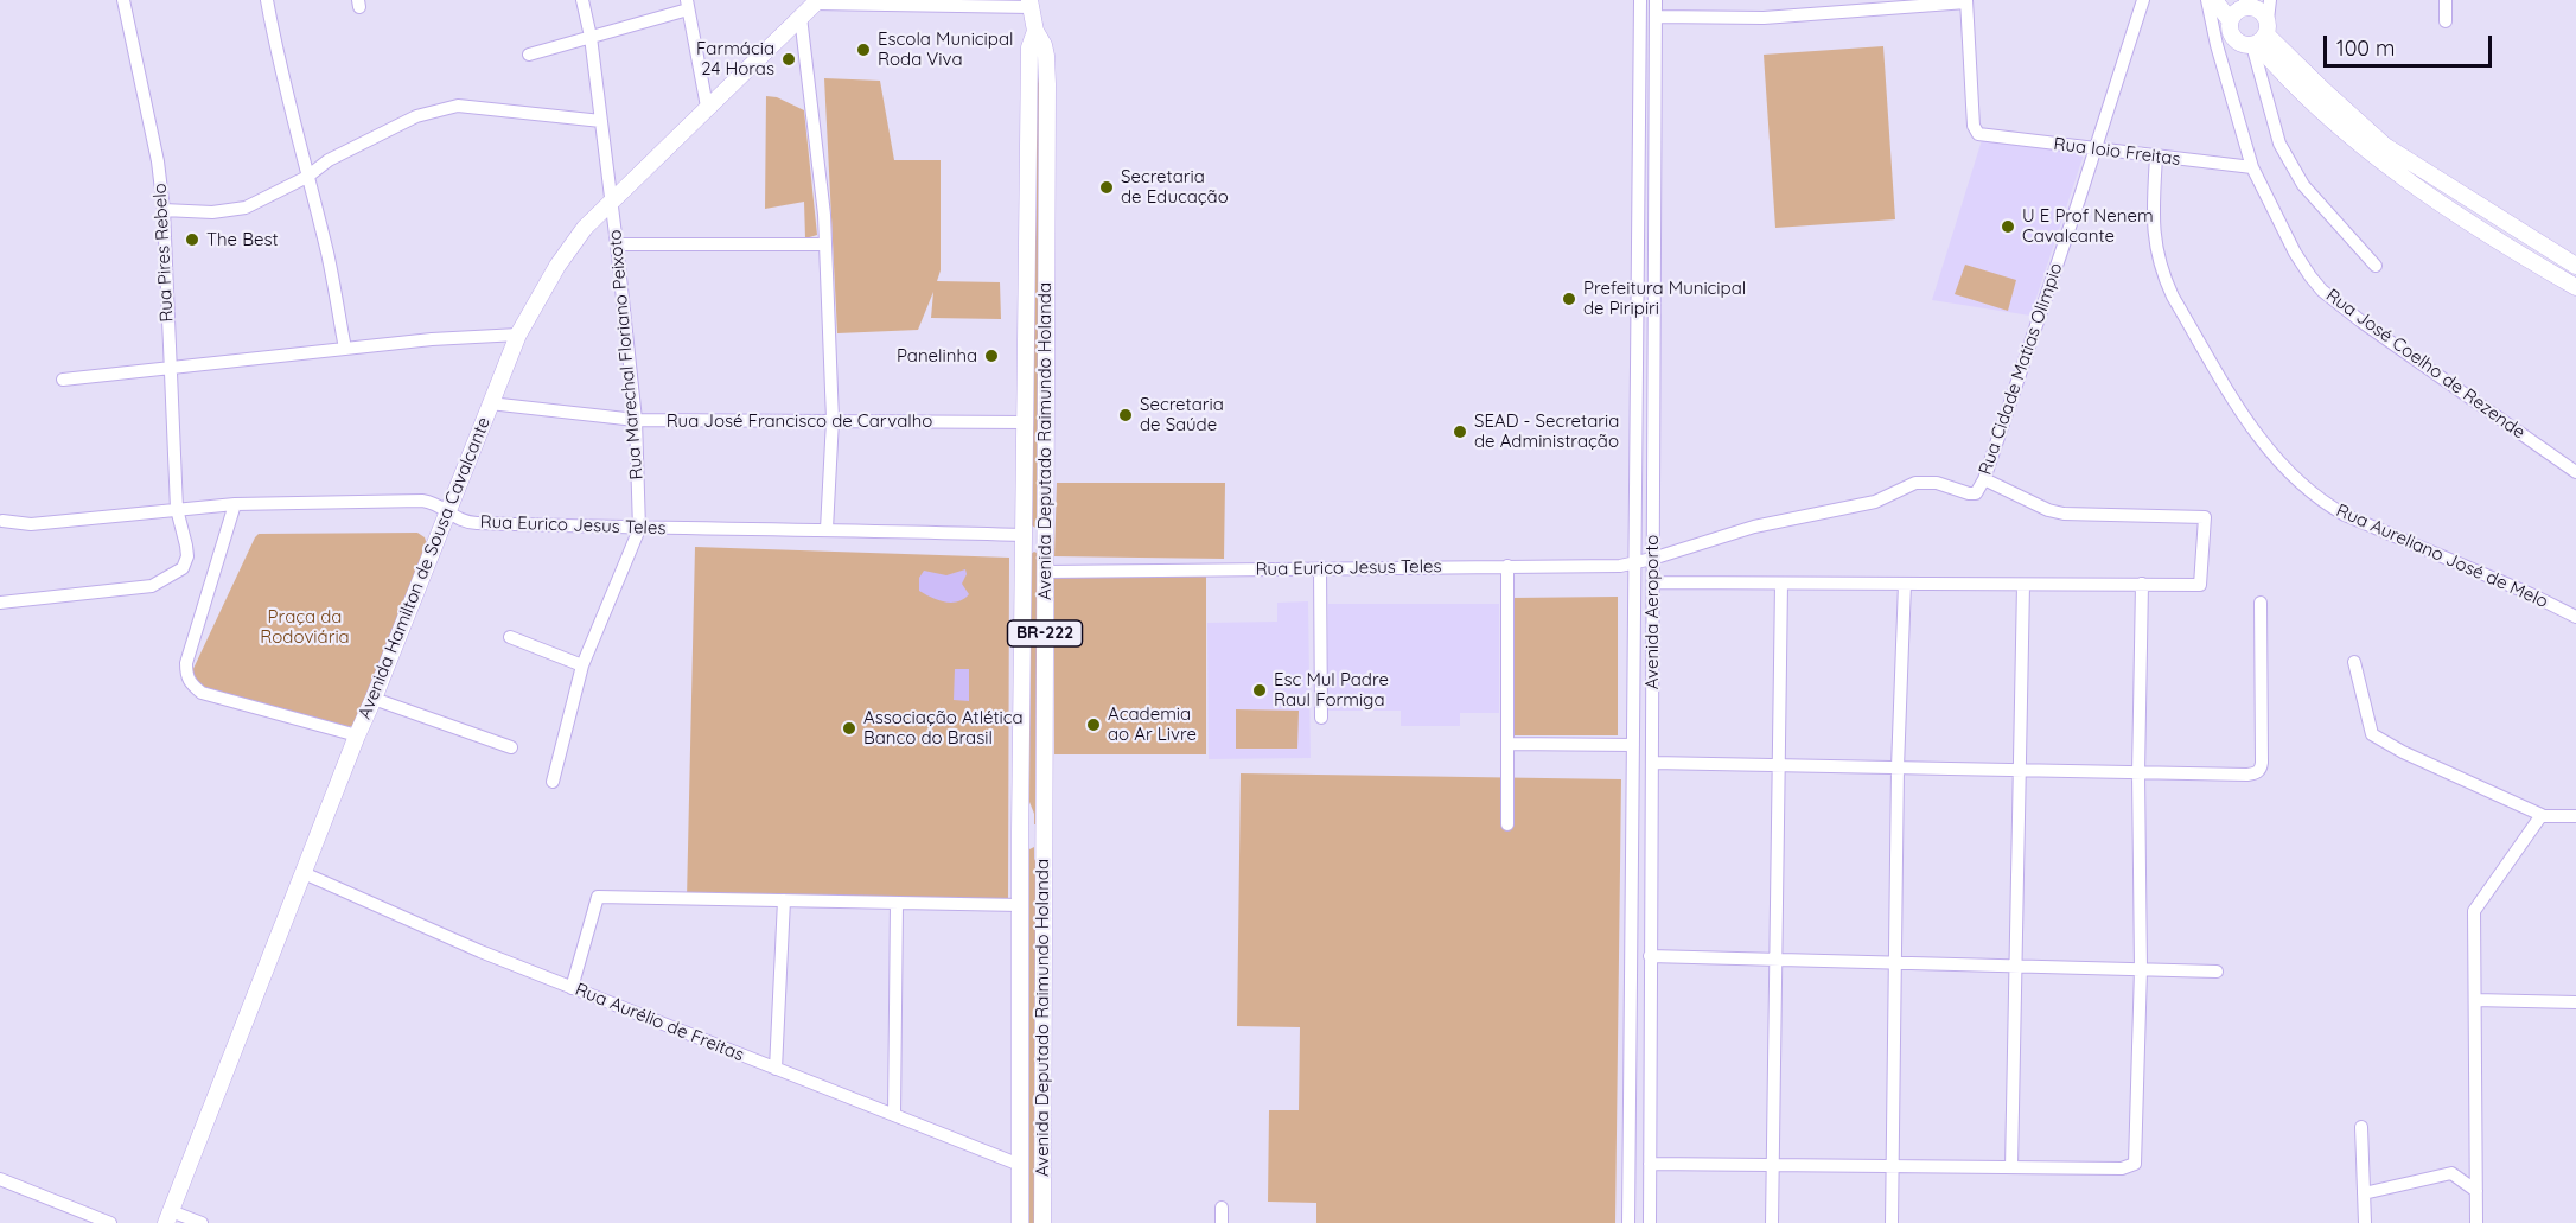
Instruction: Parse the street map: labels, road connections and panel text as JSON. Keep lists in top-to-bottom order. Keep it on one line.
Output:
{"streets":{"main road":["Avenida Deputado Raimundo Holanda","Avenida Hamilton de Sousa Cavalcante","BR-222"],"street":["Rua Ioio Freitas","Rua Pires Rebelo","Rua Marechal Floriano Peixoto","Rua José Coelho de Rezende","Rua Cidade Matias Olimpio","Rua José Francisco de Carvalho","Rua Eurico Jesus Teles","Rua Aureliano José de Melo","Avenida Aeroporto","Rua Aurélio de Freitas"]},"crossings":[["Rua Ioio Freitas","Rua José Coelho de Rezende"],["Rua Ioio Freitas","Rua Cidade Matias Olimpio"],["Rua Ioio Freitas","Rua Aureliano José de Melo"],["Rua Pires Rebelo","Rua Eurico Jesus Teles"],["Rua Marechal Floriano Peixoto","Rua José Francisco de Carvalho"],["Rua Marechal Floriano Peixoto","Rua Eurico Jesus Teles"],["Rua Marechal Floriano Peixoto","Avenida Hamilton de Sousa Cavalcante"],["Rua Cidade Matias Olimpio","Rua Eurico Jesus Teles"],["Rua José Francisco de Carvalho","Avenida Deputado Raimundo Holanda"],["Rua José Francisco de Carvalho","Avenida Hamilton de Sousa Cavalcante"],["Avenida Deputado Raimundo Holanda","Rua Eurico Jesus Teles"],["Avenida Deputado Raimundo Holanda","BR-222"],["Avenida Deputado Raimundo Holanda","Rua Aurélio de Freitas"],["Rua Eurico Jesus Teles","Avenida Hamilton de Sousa Cavalcante"],["Rua Eurico Jesus Teles","Avenida Aeroporto"],["Avenida Hamilton de Sousa Cavalcante","Rua Aurélio de Freitas"]],"parks":["Praça da Rodoviária"],"places":["Escola Municipal Roda Viva","Farmácia 24 Horas","Secretaria de Educação","U E Prof Nenem Cavalcante","The Best","Prefeitura Municipal de Piripiri","Panelinha","Secretaria de Saúde","SEAD - Secretaria de Administração","Esc Mul Padre Raul Formiga","Academia ao Ar Livre","Associação Atlética Banco do Brasil"],"scale_bar":"100 m"}
